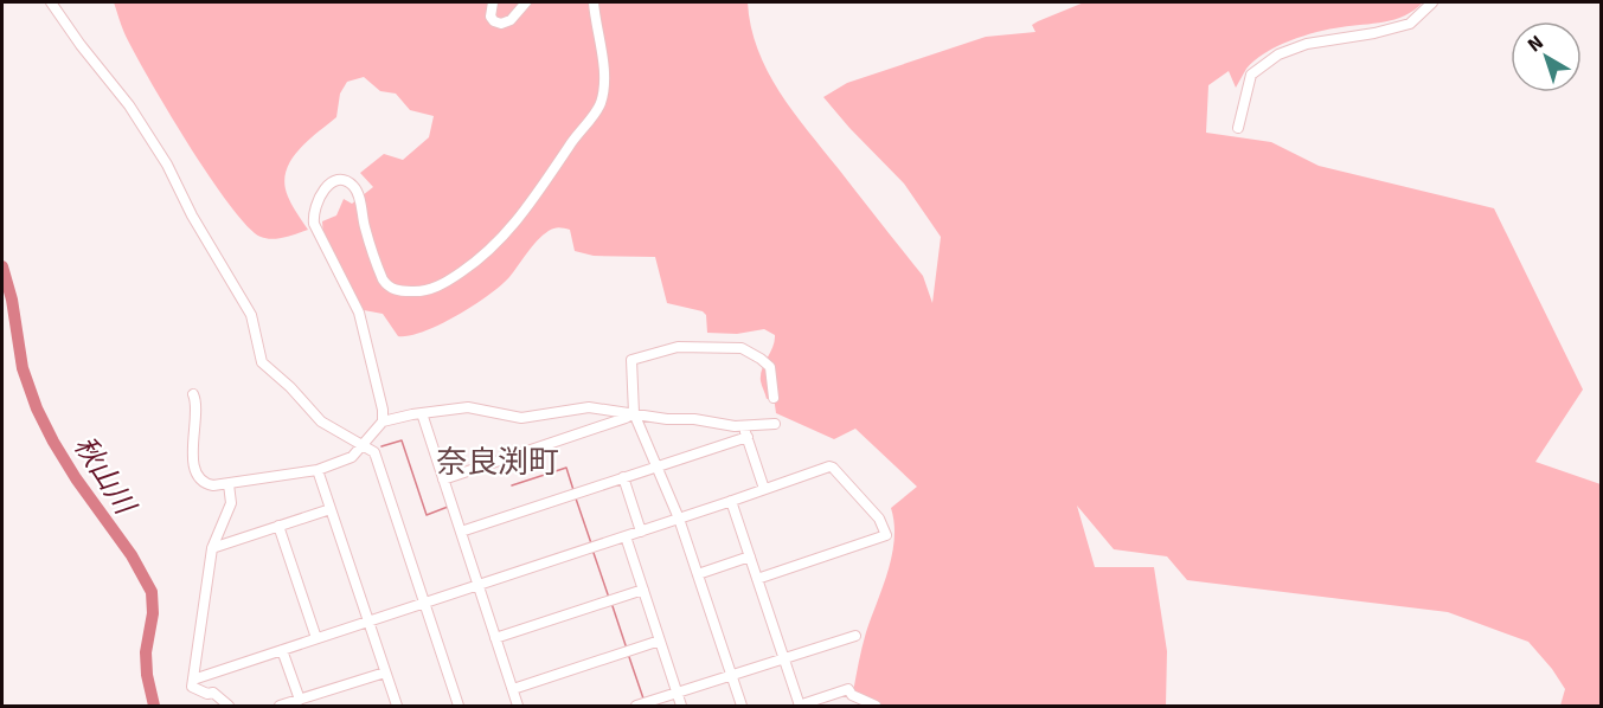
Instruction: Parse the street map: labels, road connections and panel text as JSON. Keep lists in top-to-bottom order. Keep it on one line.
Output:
{"districts":["奈良渕町"],"water":["秋山川"],"north":"top left"}
